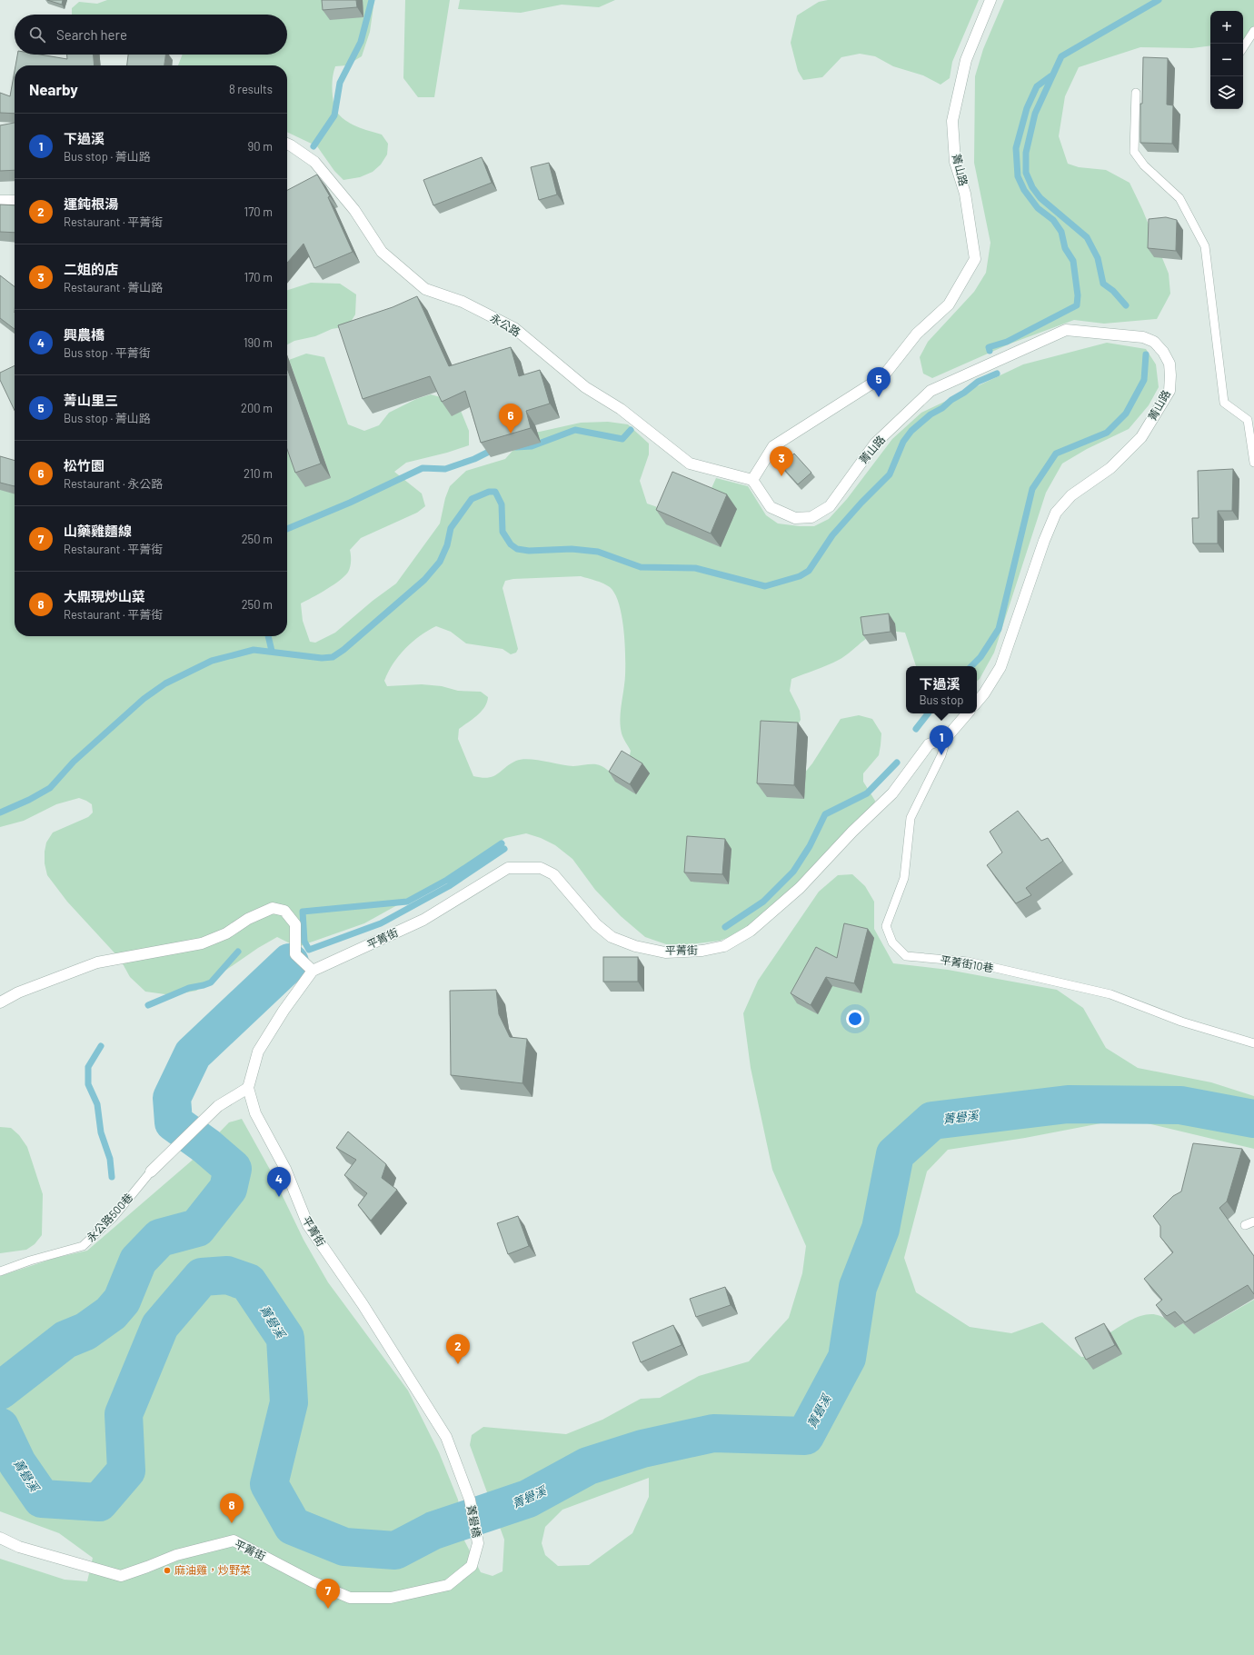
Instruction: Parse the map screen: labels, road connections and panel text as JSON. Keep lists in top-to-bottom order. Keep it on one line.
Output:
{"streets":{"street":["菁山路","永公路","平菁街","菁礐橋"],"lane":["平菁街10巷","永公路500巷"]},"crossings":[["菁山路","永公路"],["平菁街","平菁街10巷"],["平菁街","菁礐橋"]],"water":["菁礐溪"],"places":["麻油雞，炒野菜"],"page":{"map_buttons":["+","−"],"search":"Search here","heading":["Nearby","8 results"],"list":[{"mark":"1","name":"下過溪","note":"Bus stop · 菁山路","value":"90 m"},{"mark":"2","name":"運鈍根湯","note":"Restaurant · 平菁街","value":"170 m"},{"mark":"3","name":"二姐的店","note":"Restaurant · 菁山路","value":"170 m"},{"mark":"4","name":"興農橋","note":"Bus stop · 平菁街","value":"190 m"},{"mark":"5","name":"菁山里三","note":"Bus stop · 菁山路","value":"200 m"},{"mark":"6","name":"松竹園","note":"Restaurant · 永公路","value":"210 m"},{"mark":"7","name":"山藥雞麵線","note":"Restaurant · 平菁街","value":"250 m"},{"mark":"8","name":"大鼎現炒山菜","note":"Restaurant · 平菁街","value":"250 m"}],"pins":["5","6","3","1","4","2","8","7"],"popup":["下過溪","Bus stop"]}}
